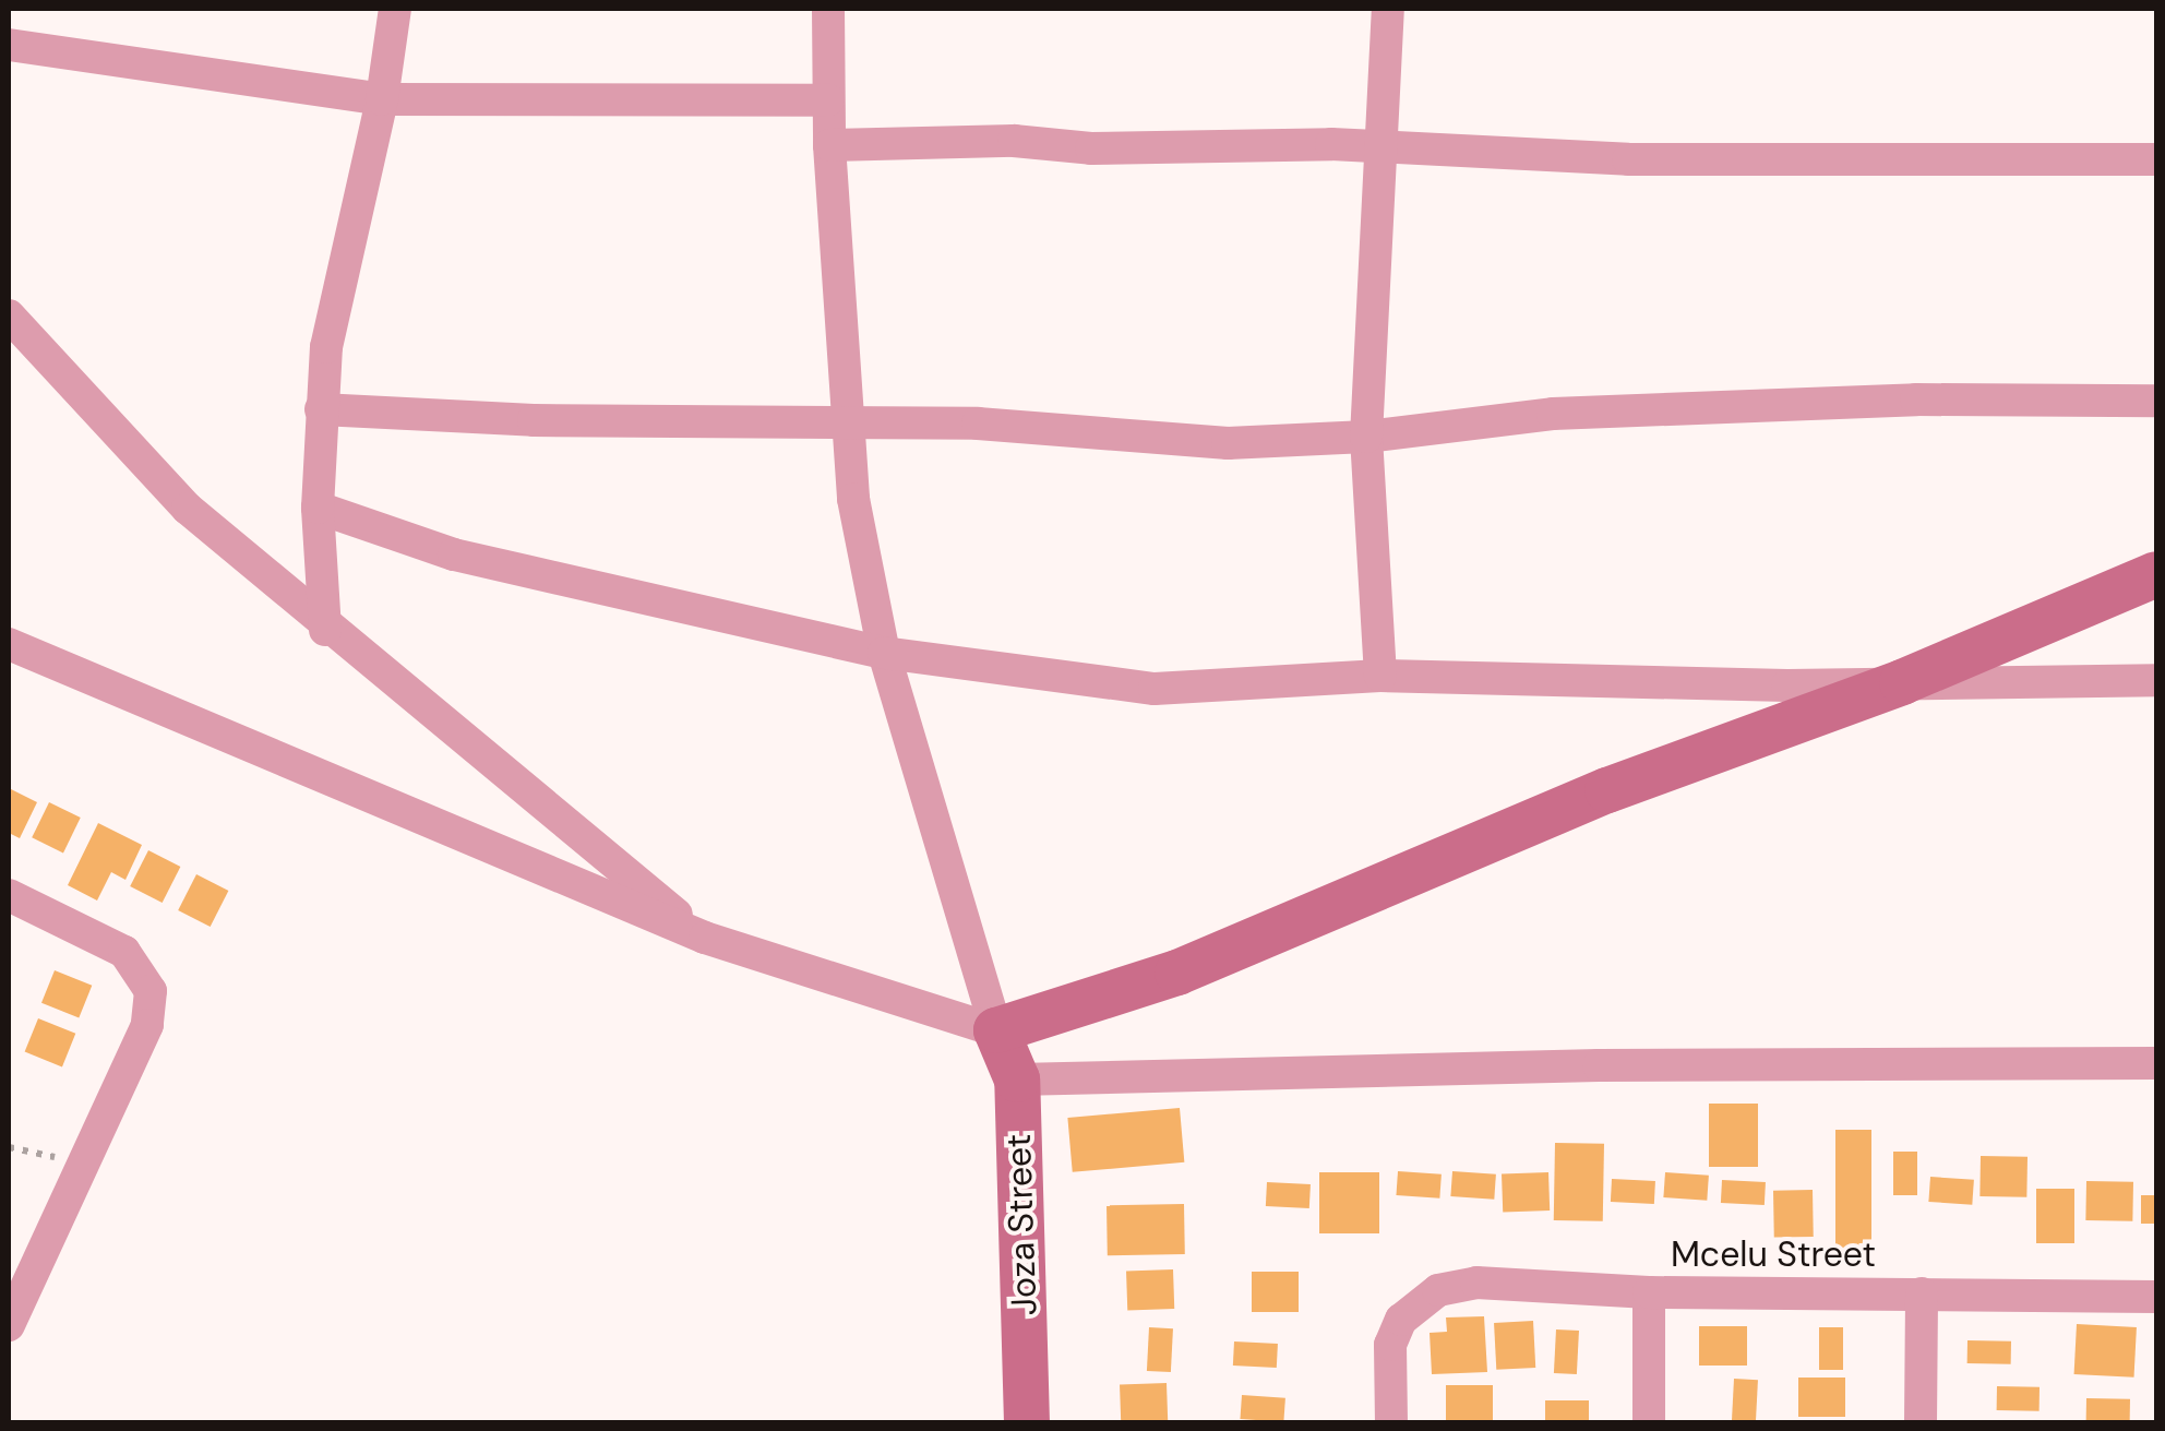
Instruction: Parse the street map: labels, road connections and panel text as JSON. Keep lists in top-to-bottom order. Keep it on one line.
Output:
{"streets":{"street":["Joza Street","Mcelu Street"]}}
